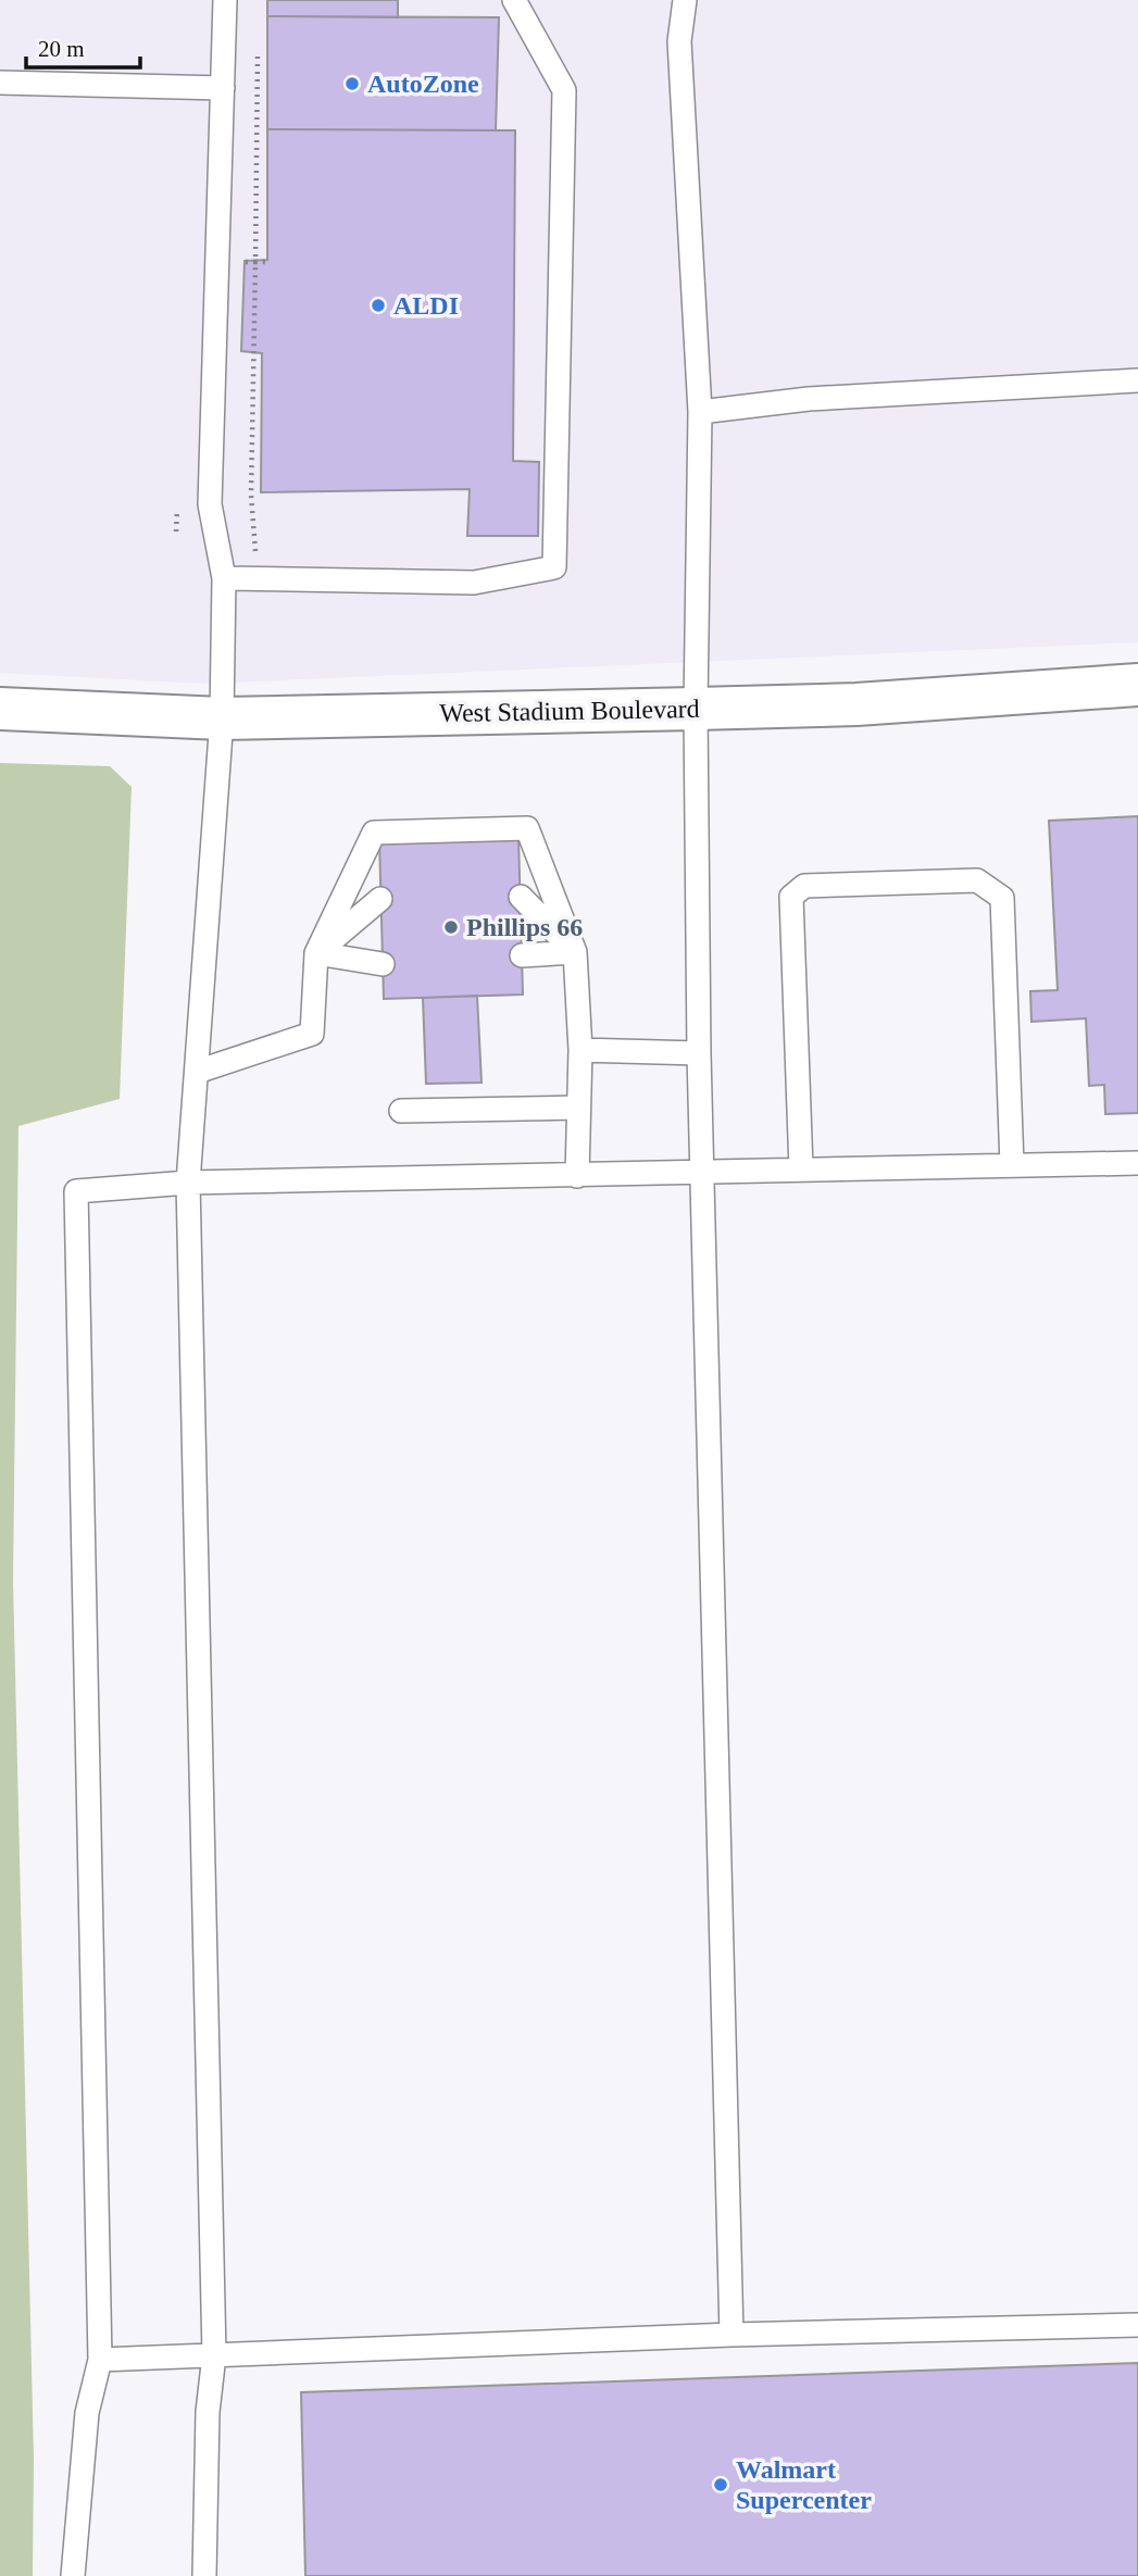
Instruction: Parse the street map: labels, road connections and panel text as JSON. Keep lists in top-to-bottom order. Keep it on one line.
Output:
{"streets":{"main road":["West Stadium Boulevard"]},"places":["AutoZone","ALDI","Phillips 66","Walmart Supercenter"],"scale_bar":"20 m"}
